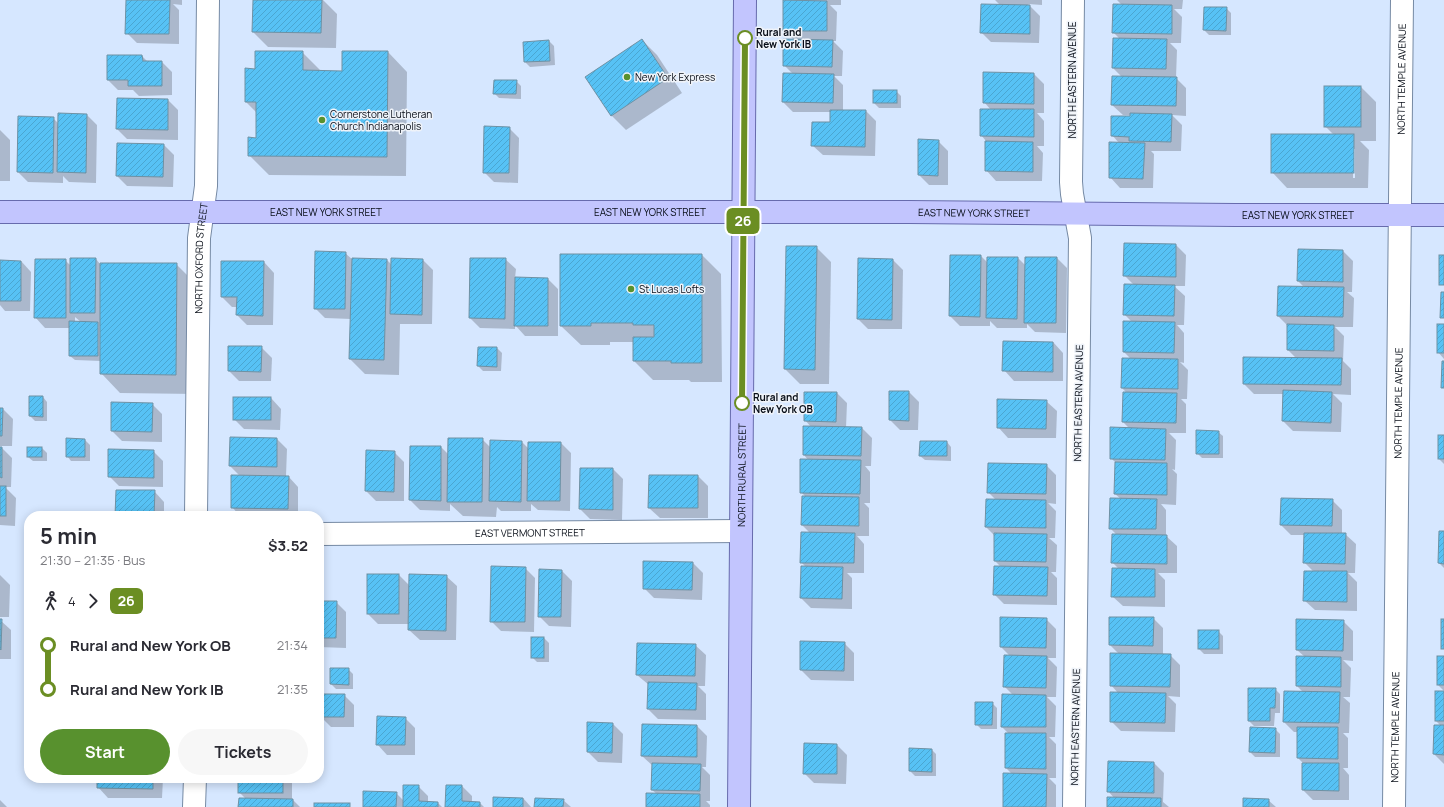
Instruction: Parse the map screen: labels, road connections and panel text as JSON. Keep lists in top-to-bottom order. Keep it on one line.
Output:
{"streets":{"main road":["EAST NEW YORK STREET","NORTH RURAL STREET"],"street":["NORTH EASTERN AVENUE","NORTH TEMPLE AVENUE","NORTH OXFORD STREET","EAST VERMONT STREET"]},"crossings":[["NORTH EASTERN AVENUE","EAST NEW YORK STREET"],["NORTH TEMPLE AVENUE","EAST NEW YORK STREET"],["EAST NEW YORK STREET","NORTH OXFORD STREET"],["EAST NEW YORK STREET","NORTH RURAL STREET"],["NORTH RURAL STREET","EAST VERMONT STREET"]],"places":["Rural and New York IB","New York Express","Cornerstone Lutheran Church Indianapolis","St Lucas Lofts","Rural and New York OB"],"lines":["bus line 26"],"page":{"on_map":"26","heading":["5 min","21:30 – 21:35 · Bus","$3.52"],"legs":["4","26"],"list":[{"name":"Rural and New York OB","value":"21:34"},{"name":"Rural and New York IB","value":"21:35"}],"buttons":["Start","Tickets"]}}
